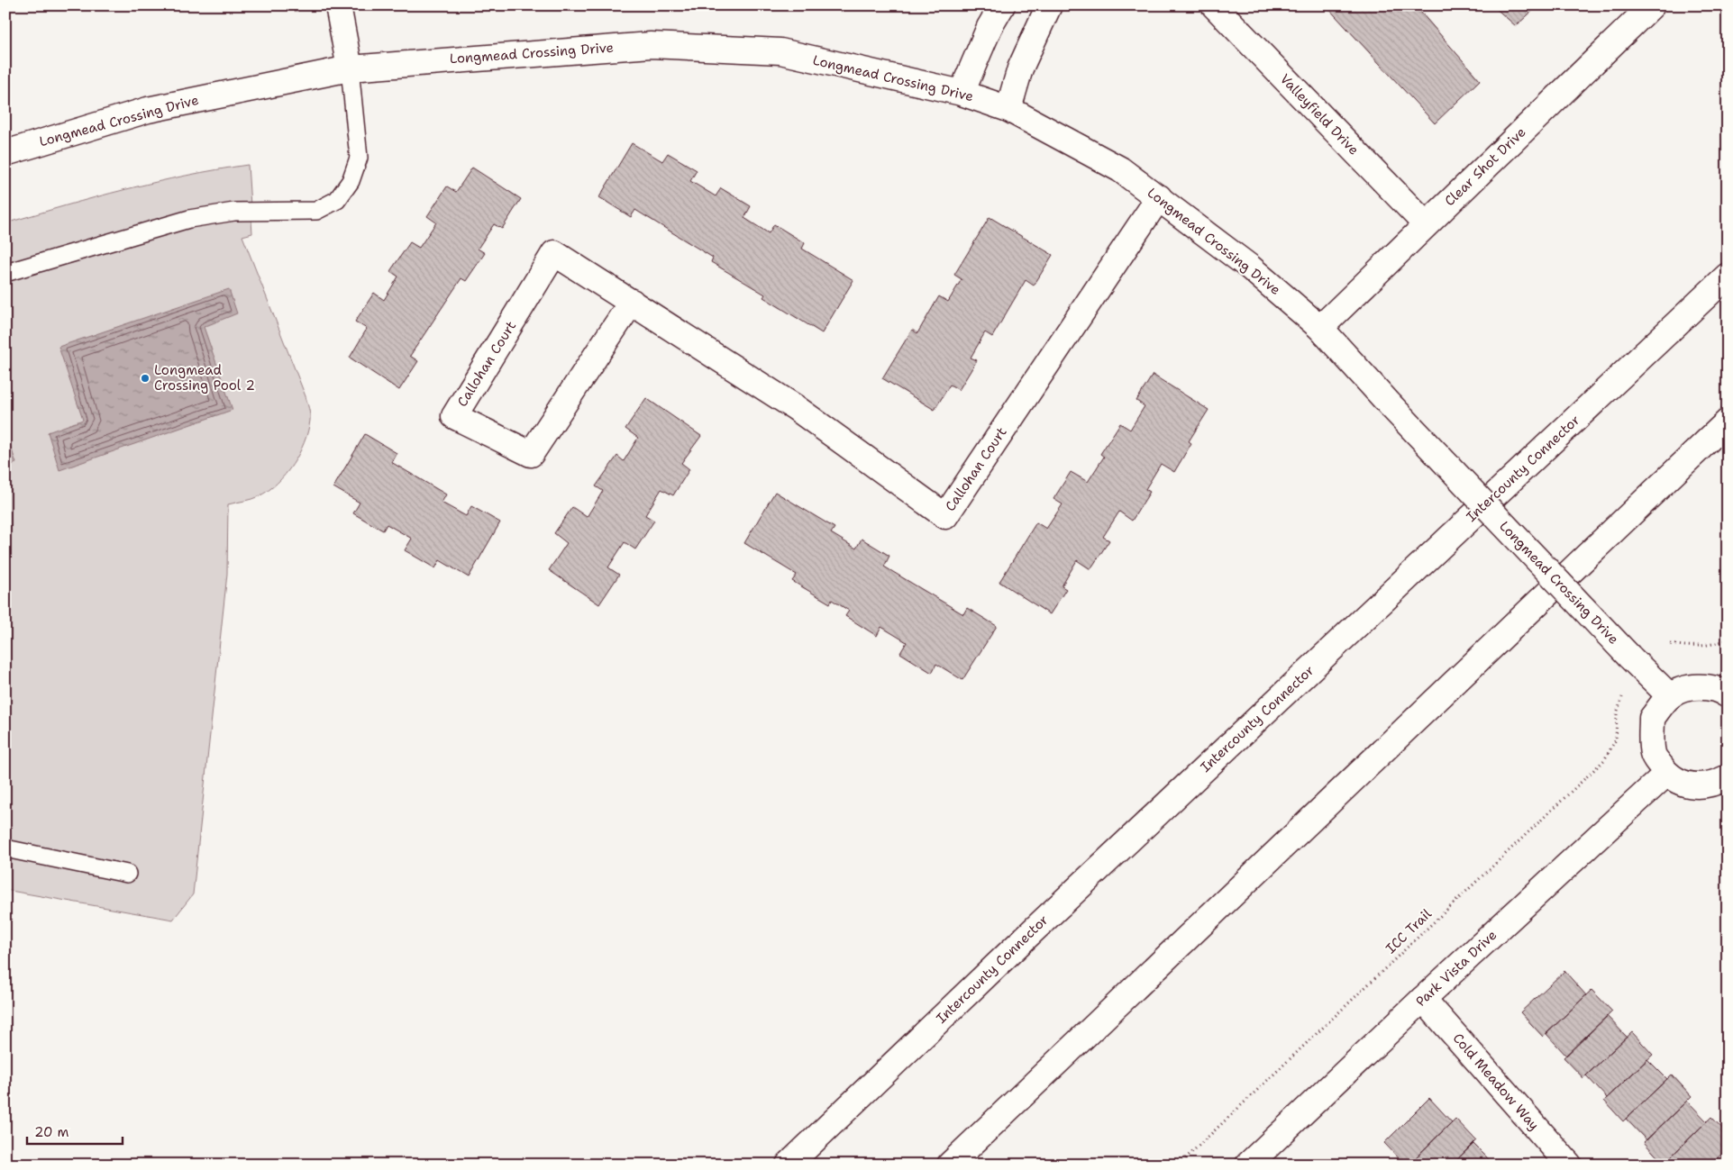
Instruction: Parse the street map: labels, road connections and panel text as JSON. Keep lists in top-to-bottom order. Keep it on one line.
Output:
{"streets":{"main road":["Longmead Crossing Drive","Valleyfield Drive","Clear Shot Drive","Callohan Court","Intercounty Connector","Park Vista Drive","Cold Meadow Way"],"path":["ICC Trail"]},"crossings":[["Longmead Crossing Drive","Clear Shot Drive"],["Longmead Crossing Drive","Callohan Court"],["Valleyfield Drive","Clear Shot Drive"],["Park Vista Drive","Cold Meadow Way"]],"places":["Longmead Crossing Pool 2"],"scale_bar":"20 m"}
